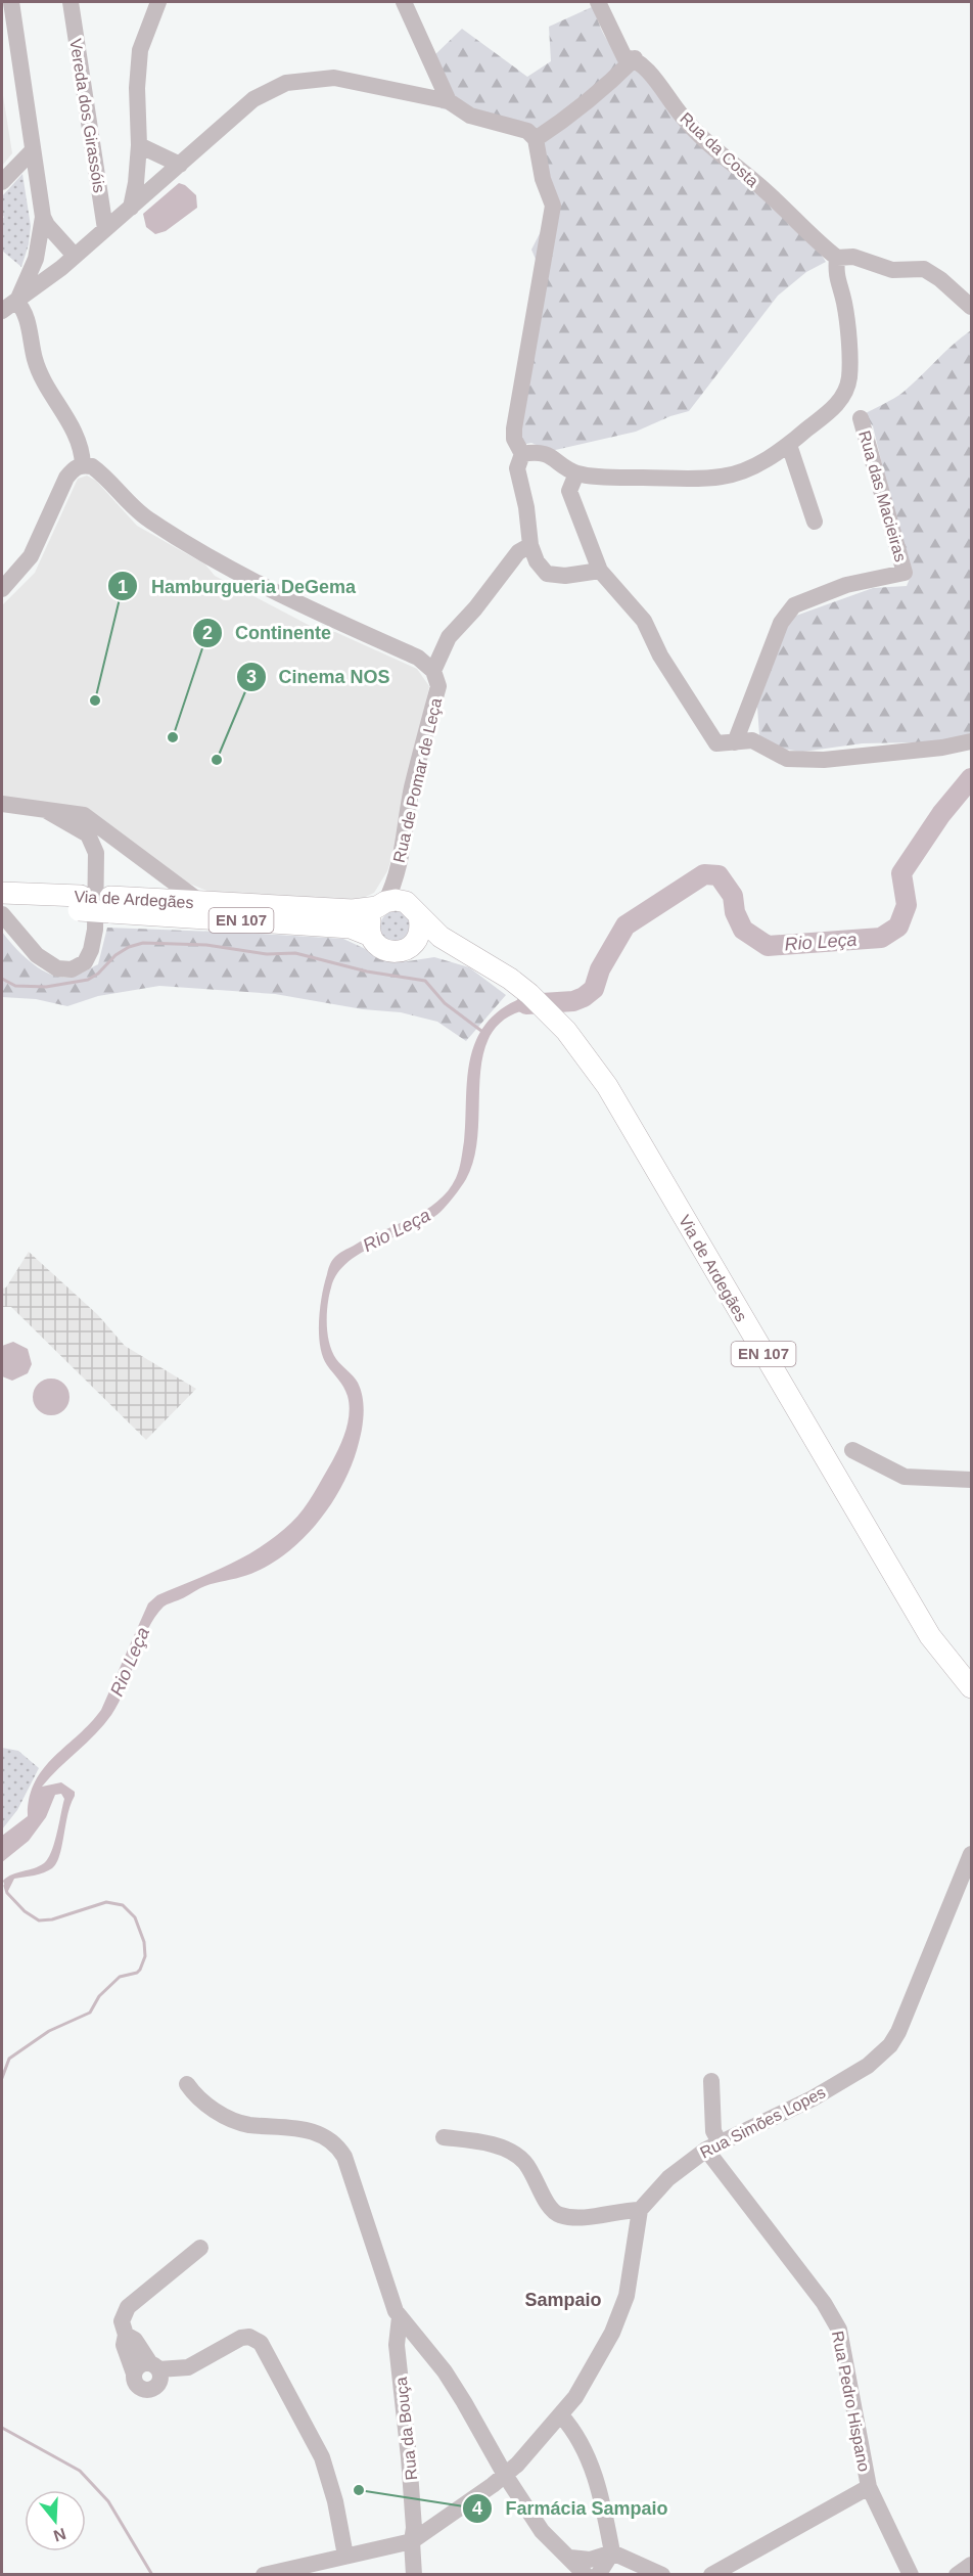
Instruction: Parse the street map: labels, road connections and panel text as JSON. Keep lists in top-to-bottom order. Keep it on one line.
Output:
{"streets":{"main road":["Via de Ardegães","EN 107"],"street":["Vereda dos Girassóis","Rua da Costa","Rua das Macieiras","Rua de Pomar de Leça","Rua Simões Lopes","Rua Pedro Hispano","Rua da Bouça"]},"crossings":[["Rua de Pomar de Leça","Via de Ardegães"],["Rua Simões Lopes","Rua Pedro Hispano"]],"districts":["Sampaio"],"water":["Rio Leça"],"places":["Hamburgueria DeGema","Continente","Cinema NOS","Farmácia Sampaio"],"north":"bottom"}
